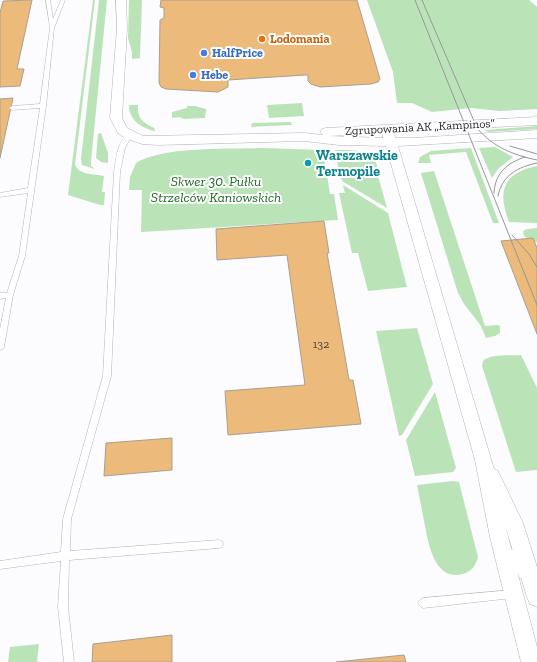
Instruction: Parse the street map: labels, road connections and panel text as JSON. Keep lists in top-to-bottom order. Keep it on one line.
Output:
{"streets":{"street":["Zgrupowania AK „Kampinos”"]},"parks":["Skwer 30. Pułku Strzelców Kaniowskich"],"places":["Lodomania","HalfPrice","Hebe","Warszawskie Termopile"],"house_numbers":["132"]}
